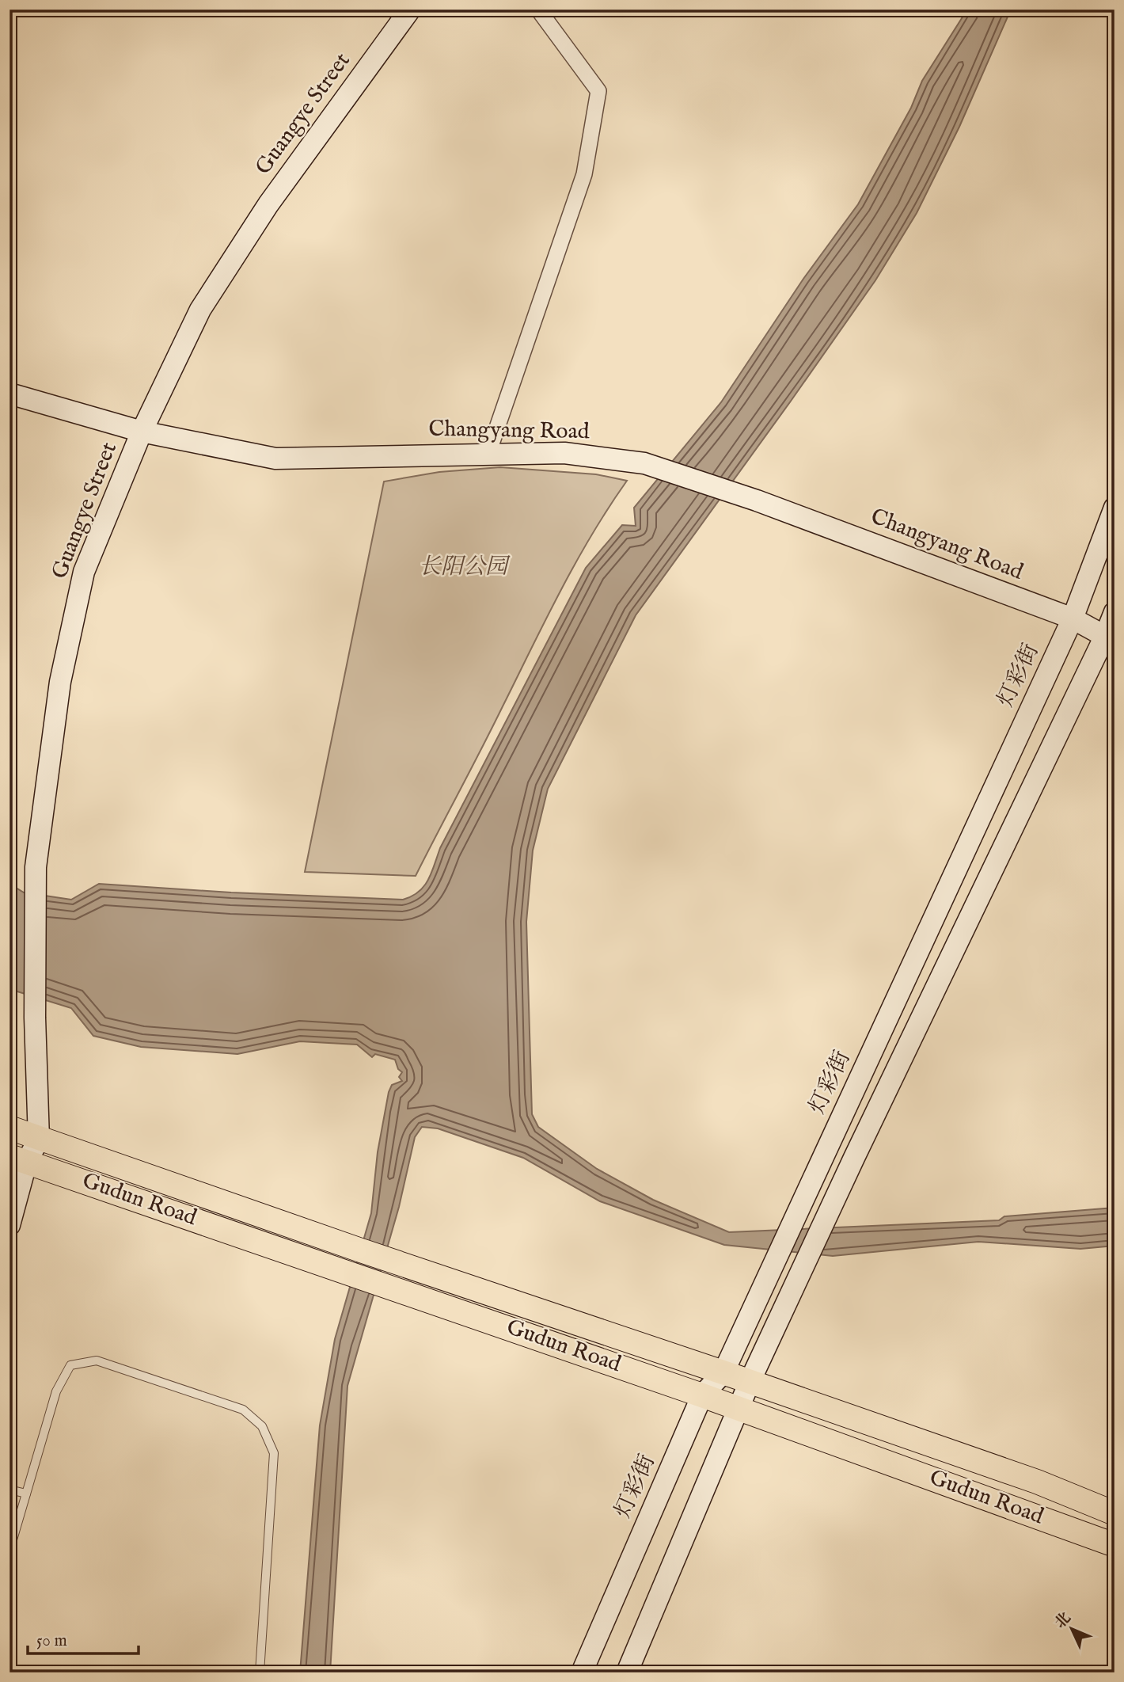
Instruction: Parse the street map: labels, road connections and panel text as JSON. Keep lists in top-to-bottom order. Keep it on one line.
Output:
{"streets":{"main road":["Gudun Road"],"street":["Guangye Street","Changyang Road","灯彩街"]},"crossings":[["Guangye Street","Changyang Road"],["Guangye Street","Gudun Road"],["Changyang Road","灯彩街"],["灯彩街","Gudun Road"]],"parks":["长阳公园"],"scale_bar":"50 m","north":"top left"}
